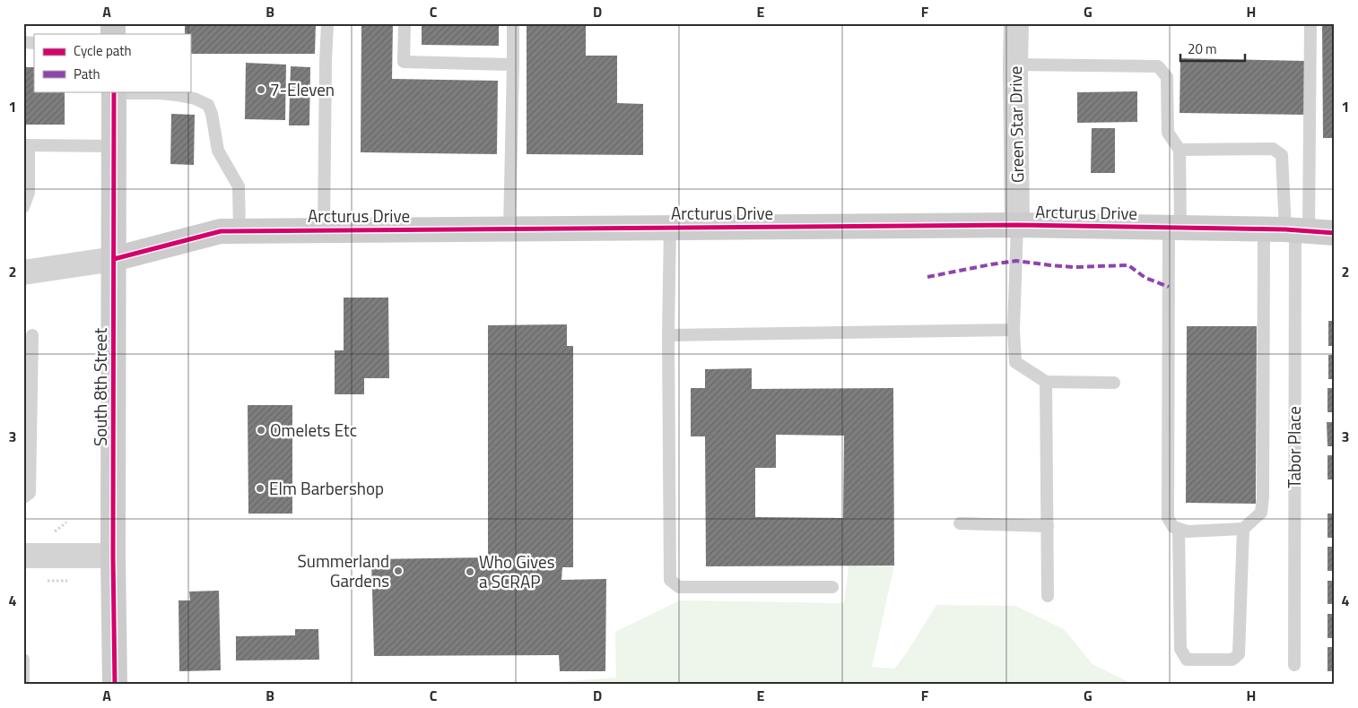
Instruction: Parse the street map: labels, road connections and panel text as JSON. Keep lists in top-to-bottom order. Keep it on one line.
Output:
{"streets":{"street":["Green Star Drive","Arcturus Drive","South 8th Street"],"lane":["Tabor Place"]},"crossings":[["Green Star Drive","Arcturus Drive"],["Arcturus Drive","South 8th Street"],["Arcturus Drive","Tabor Place"]],"places":["7-Eleven","Omelets Etc","Elm Barbershop","Summerland Gardens","Who Gives a SCRAP"],"legend":["Cycle path","Path"],"scale_bar":"20 m","grid":{"columns":["A","B","C","D","E","F","G","H"],"rows":["1","2","3","4"]}}
